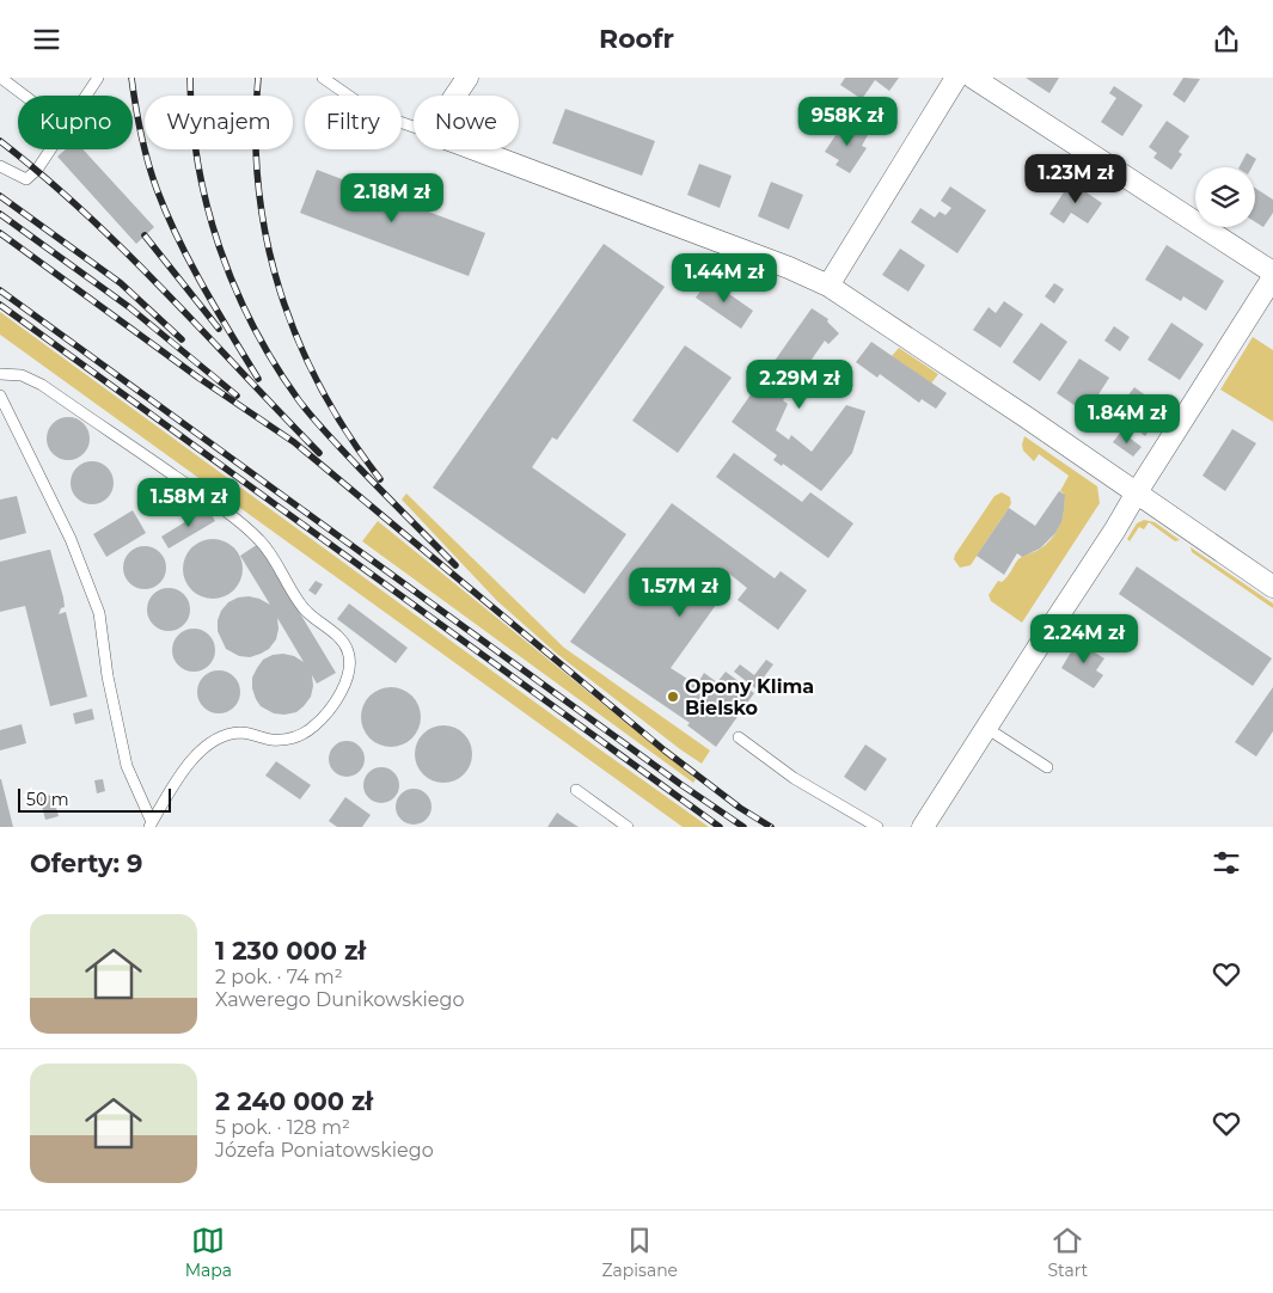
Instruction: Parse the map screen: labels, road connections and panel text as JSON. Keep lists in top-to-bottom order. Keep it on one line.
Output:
{"places":["Opony Klima Bielsko"],"scale_bar":"50 m","page":{"header":"Roofr","chip":["Kupno","Wynajem","Filtry","Nowe"],"price":["958K zł","1.23M zł","2.18M zł","1.44M zł","2.29M zł","1.84M zł","1.58M zł","1.57M zł","2.24M zł"],"scale":"50 m","heading":"Oferty: 9","list":[{"name":"1 230 000 zł","note":"2 pok. · 74 m² · Xawerego Dunikowskiego"},{"name":"2 240 000 zł","note":"5 pok. · 128 m² · Józefa Poniatowskiego"}],"tabs":["Mapa","Zapisane","Start"]}}
